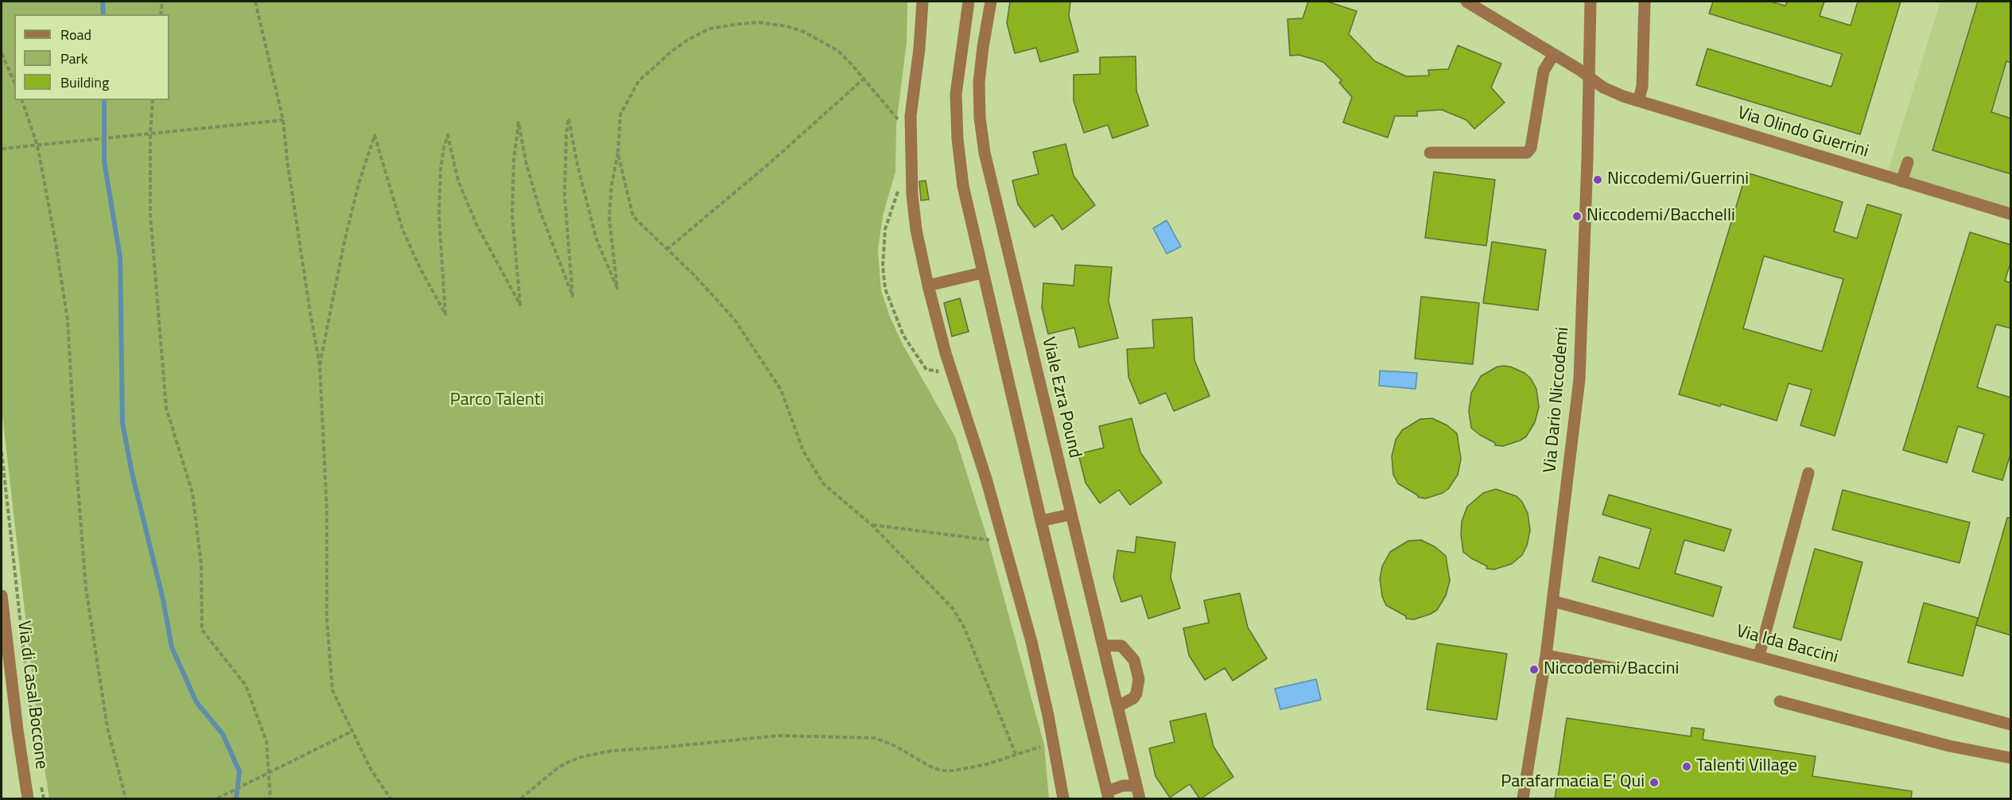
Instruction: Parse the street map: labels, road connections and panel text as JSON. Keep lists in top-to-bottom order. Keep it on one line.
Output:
{"streets":{"street":["Via Olindo Guerrini","Viale Ezra Pound","Via Dario Niccodemi","Via Ida Baccini","Via di Casal Boccone"]},"crossings":[["Via Olindo Guerrini","Via Dario Niccodemi"],["Via Dario Niccodemi","Via Ida Baccini"]],"parks":["Parco Talenti"],"places":["Niccodemi/Guerrini","Niccodemi/Bacchelli","Niccodemi/Baccini","Talenti Village","Parafarmacia E' Qui"],"legend":["Road","Park","Building"]}
